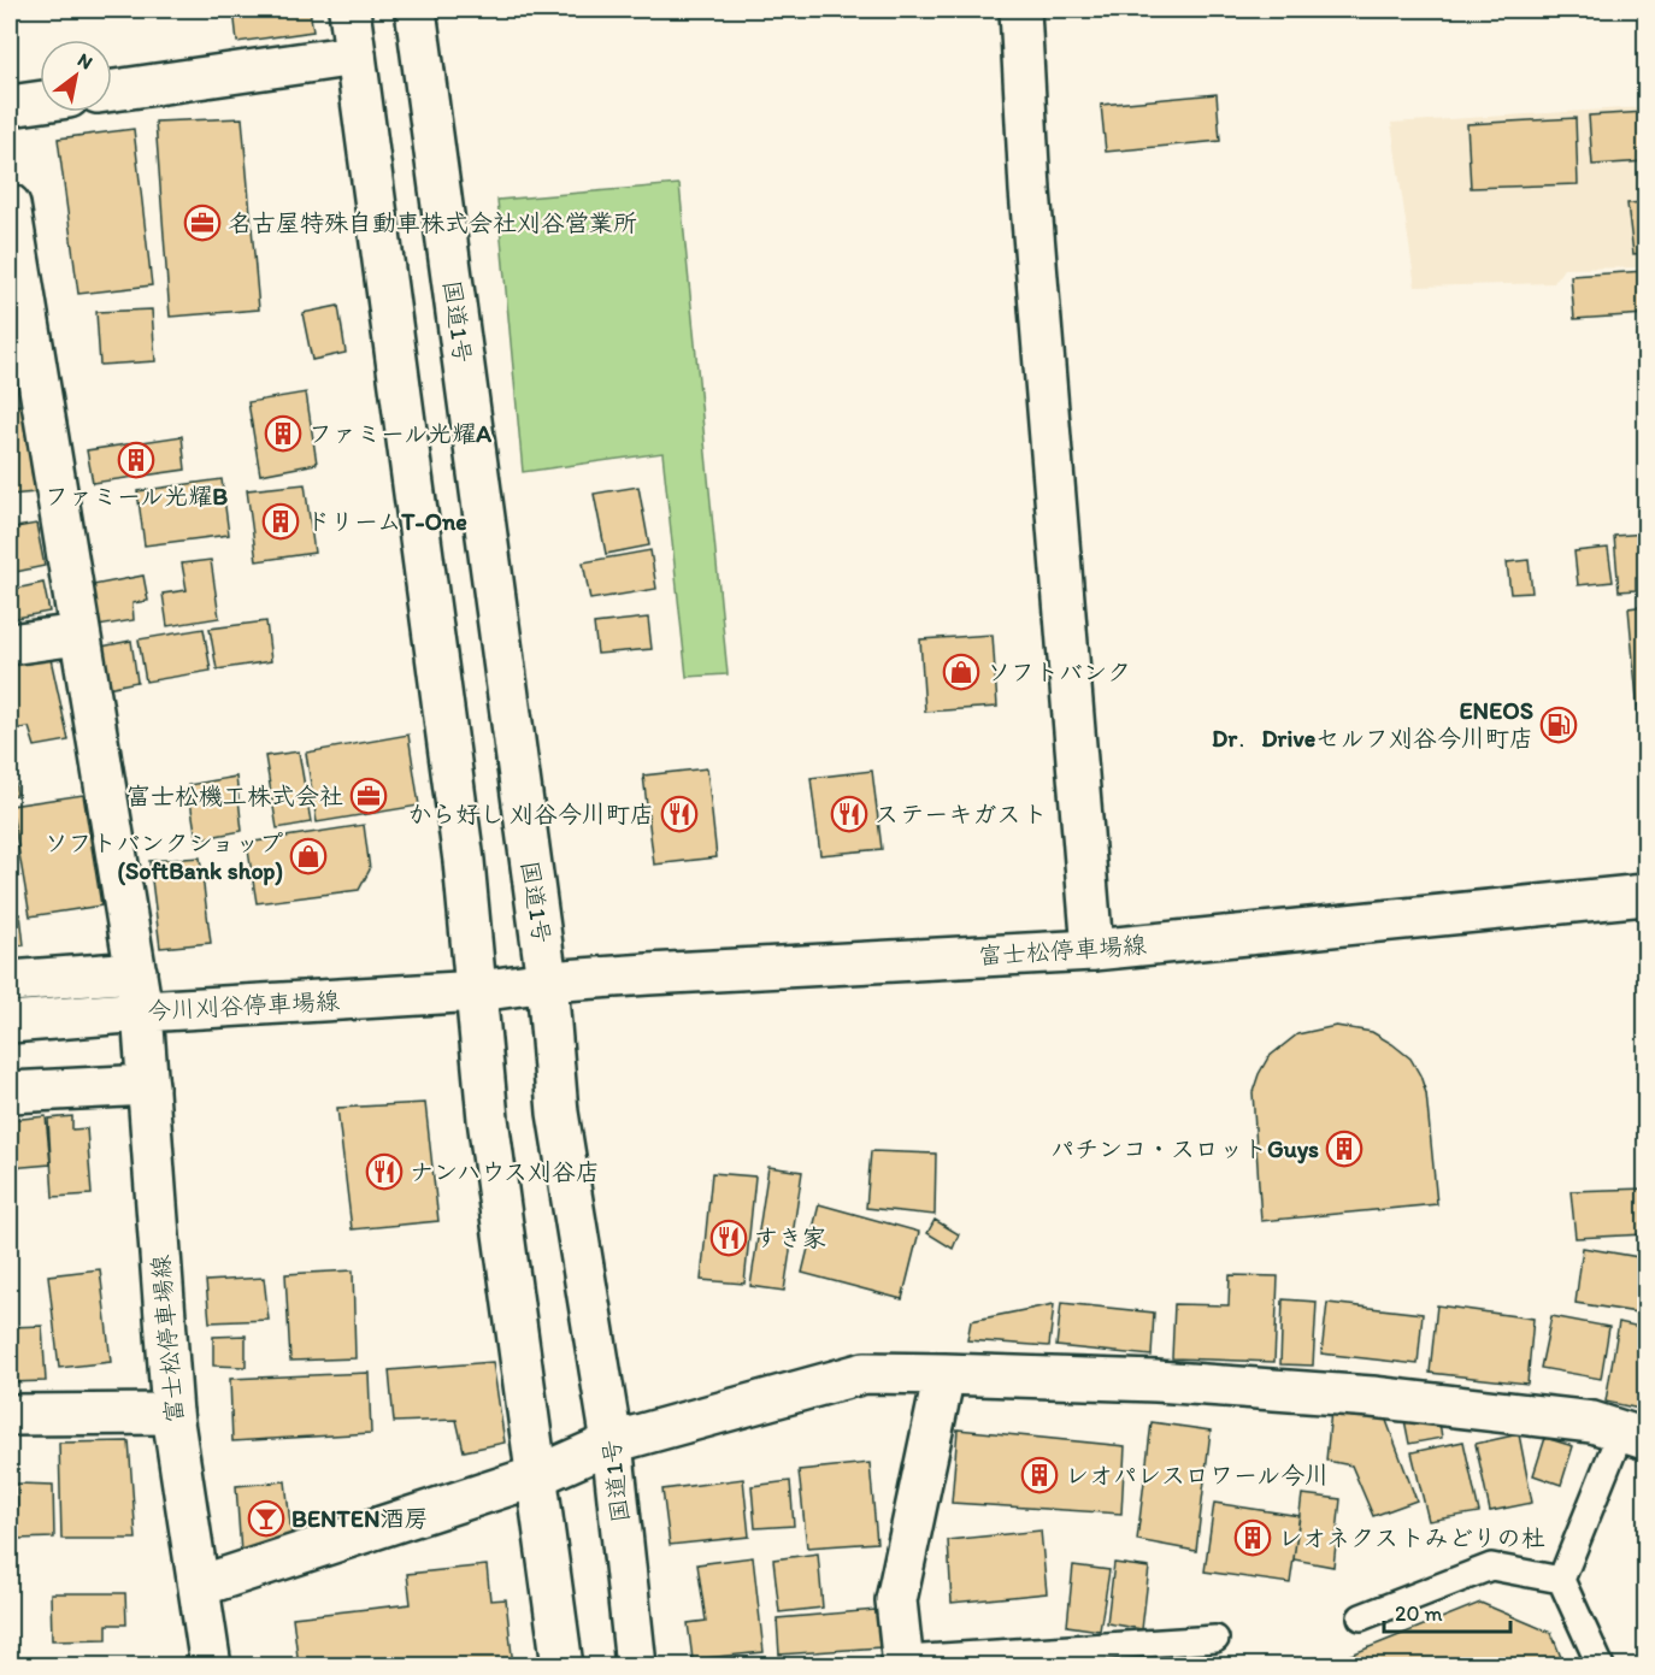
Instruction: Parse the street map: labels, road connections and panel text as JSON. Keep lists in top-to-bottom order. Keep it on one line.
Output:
{"streets":{"main road":["国道1号","富士松停車場線","今川刈谷停車場線"]},"crossings":[["国道1号","富士松停車場線"],["富士松停車場線","今川刈谷停車場線"]],"places":{"office":["名古屋特殊自動車株式会社刈谷営業所","富士松機工株式会社"],"building":["ファミール光耀A","ファミール光耀B","ドリームT-One","パチンコ・スロットGuys","レオパレスロワール今川","レオネクストみどりの杜"],"shop":["ソフトバンク","ソフトバンクショップ (SoftBank shop)"],"fuel station":["ENEOS Dr．Driveセルフ刈谷今川町店"],"restaurant":["から好し 刈谷今川町店","ステーキガスト","ナンハウス刈谷店","すき家"],"bar":["BENTEN酒房"]},"scale_bar":"20 m","north":"top right"}
